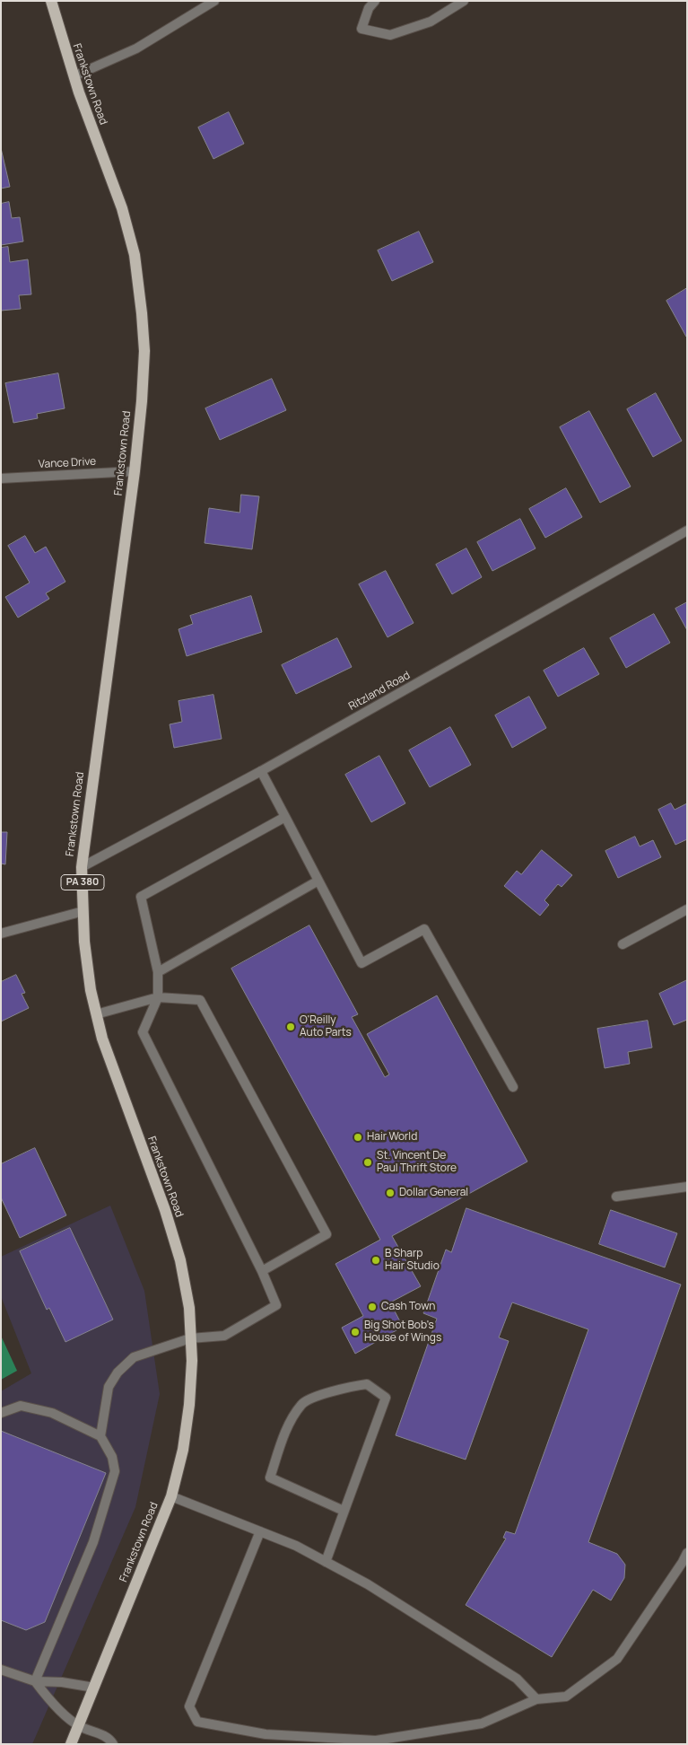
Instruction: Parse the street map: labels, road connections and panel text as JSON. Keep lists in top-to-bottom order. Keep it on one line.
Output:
{"streets":{"main road":["Frankstown Road","PA 380"],"street":["Vance Drive","Ritzland Road"]},"crossings":[["Frankstown Road","Vance Drive"],["Frankstown Road","Ritzland Road"]],"places":["O'Reilly Auto Parts","Hair World","St. Vincent De Paul Thrift Store","Dollar General","B Sharp Hair Studio","Cash Town","Big Shot Bob's House of Wings"]}
